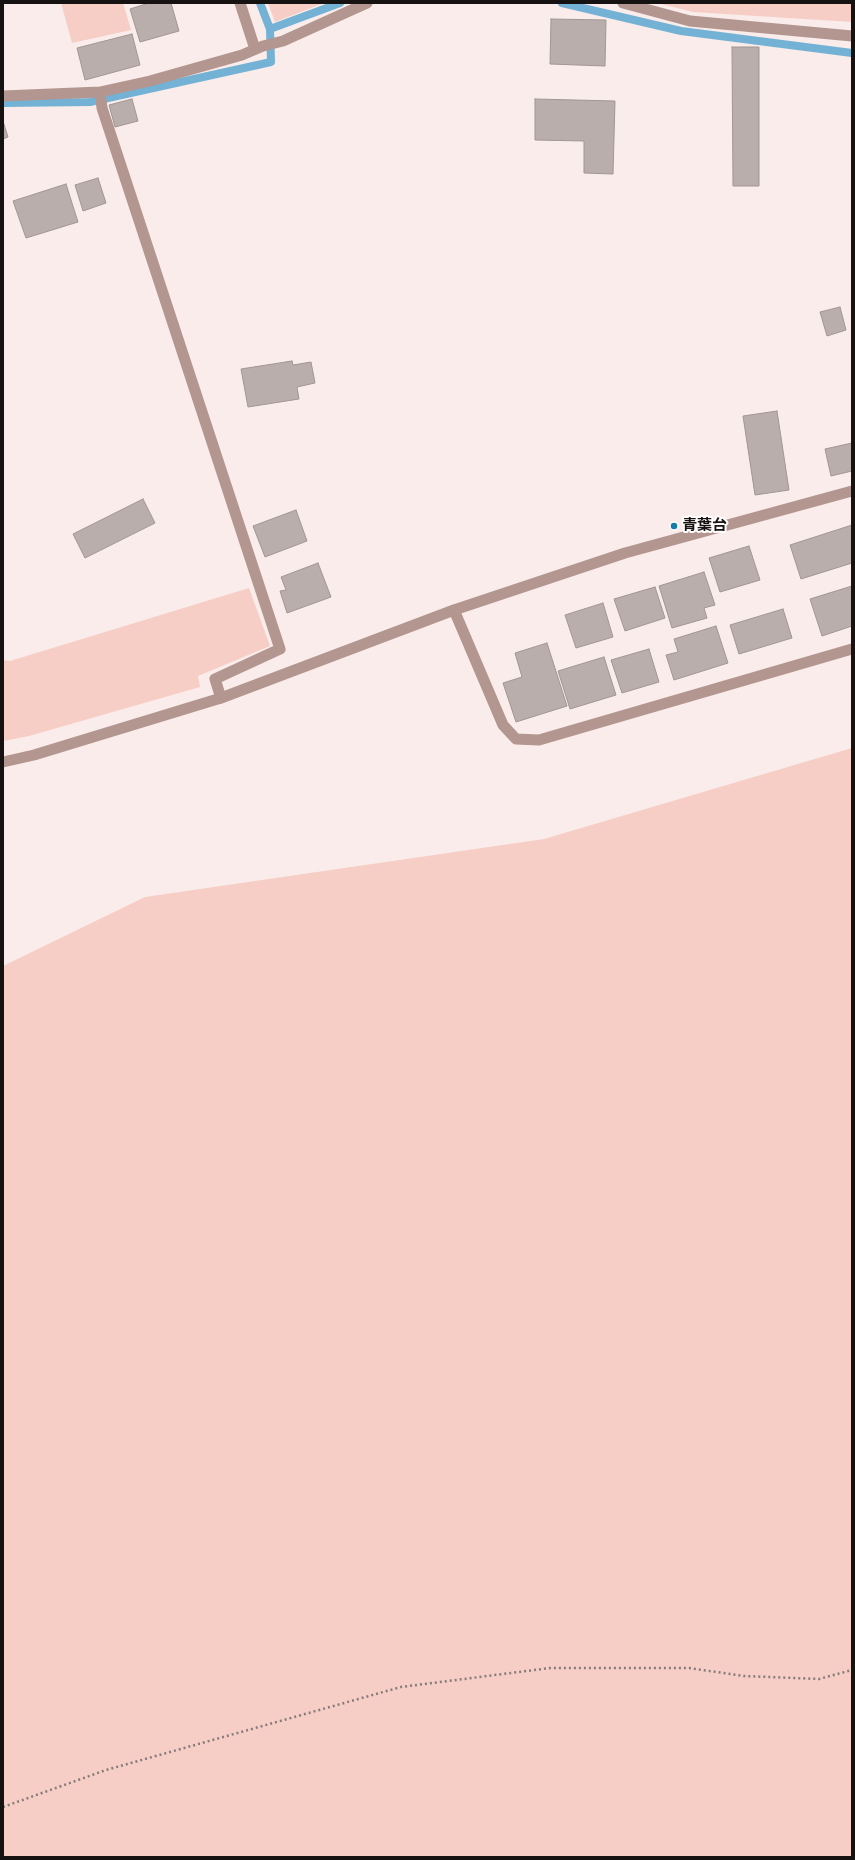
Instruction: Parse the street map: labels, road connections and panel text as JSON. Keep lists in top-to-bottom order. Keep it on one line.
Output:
{"places":["青葉台"]}
